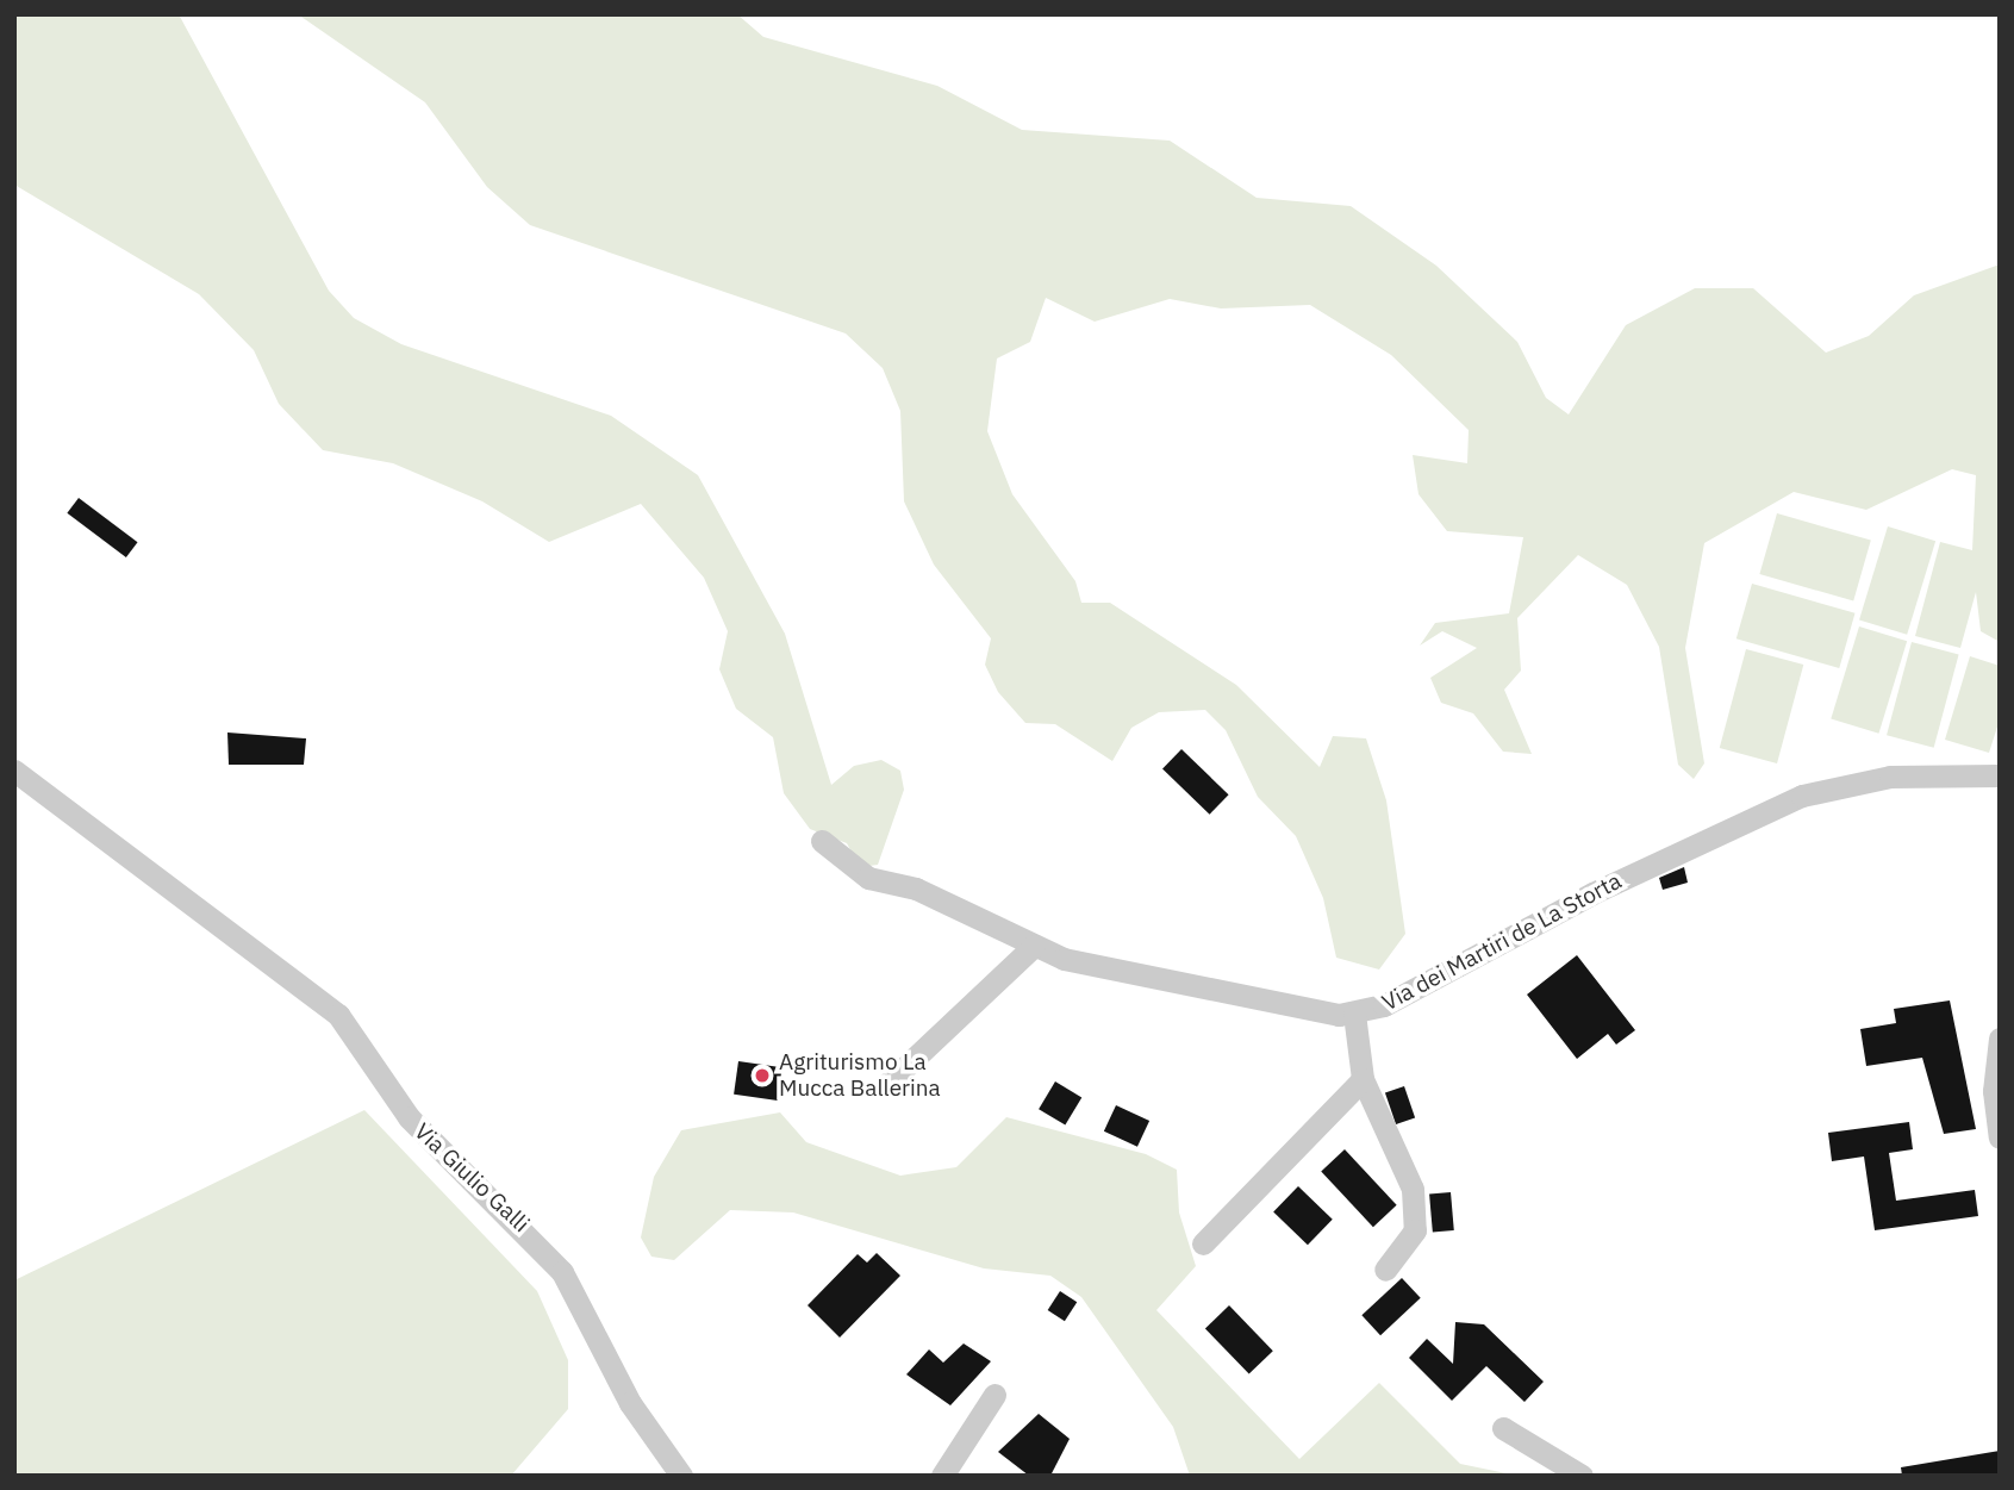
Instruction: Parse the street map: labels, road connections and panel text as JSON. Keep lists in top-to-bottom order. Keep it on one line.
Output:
{"streets":{"street":["Via dei Martiri de La Storta","Via Giulio Galli"]},"places":["Agriturismo La Mucca Ballerina"]}
